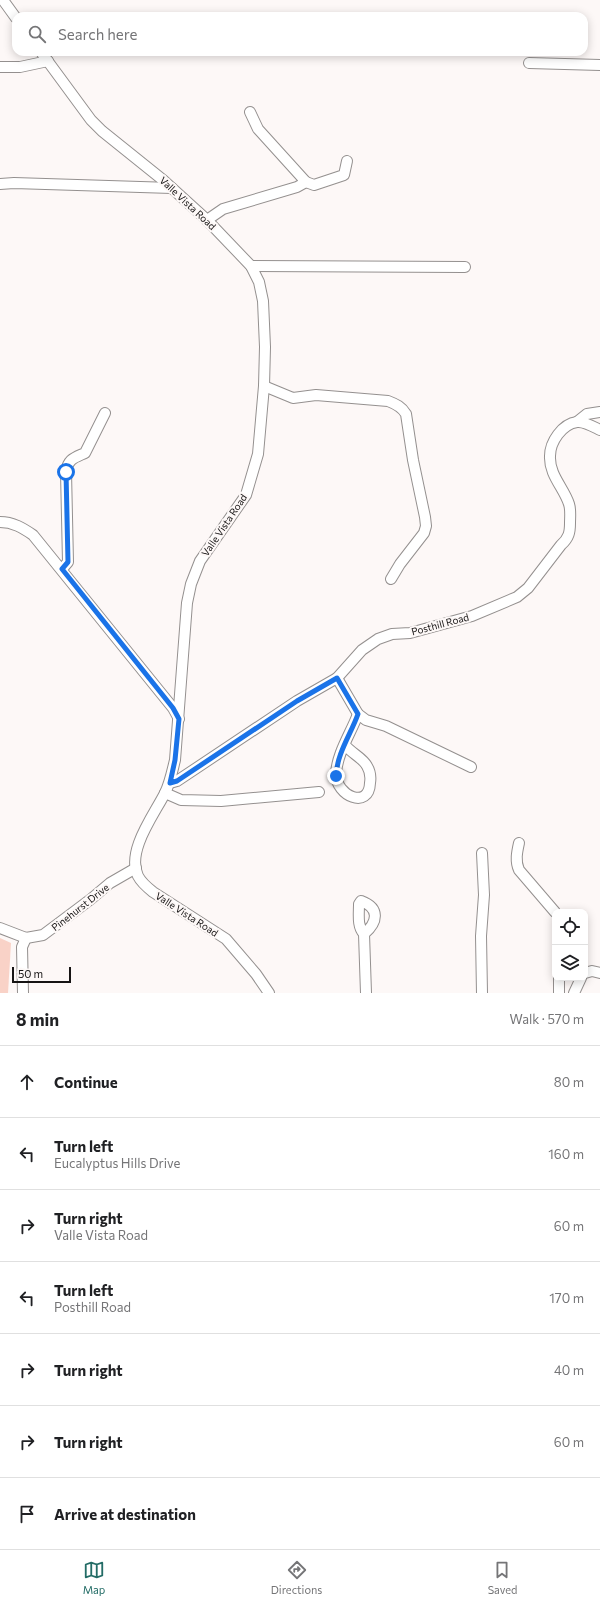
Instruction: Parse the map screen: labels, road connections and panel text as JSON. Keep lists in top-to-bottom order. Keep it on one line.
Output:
{"streets":{"street":["Valle Vista Road","Posthill Road","Pinehurst Drive"]},"crossings":[["Valle Vista Road","Posthill Road"],["Valle Vista Road","Pinehurst Drive"]],"scale_bar":"50 m","page":{"search":"Search here","scale":"50 m","heading":["8 min","Walk · 570 m"],"list":[["Continue","80 m"],["Turn left","Eucalyptus Hills Drive","160 m"],["Turn right","Valle Vista Road","60 m"],["Turn left","Posthill Road","170 m"],["Turn right","40 m"],["Turn right","60 m"],"Arrive at destination"],"nav":["Map","Directions","Saved"]}}
